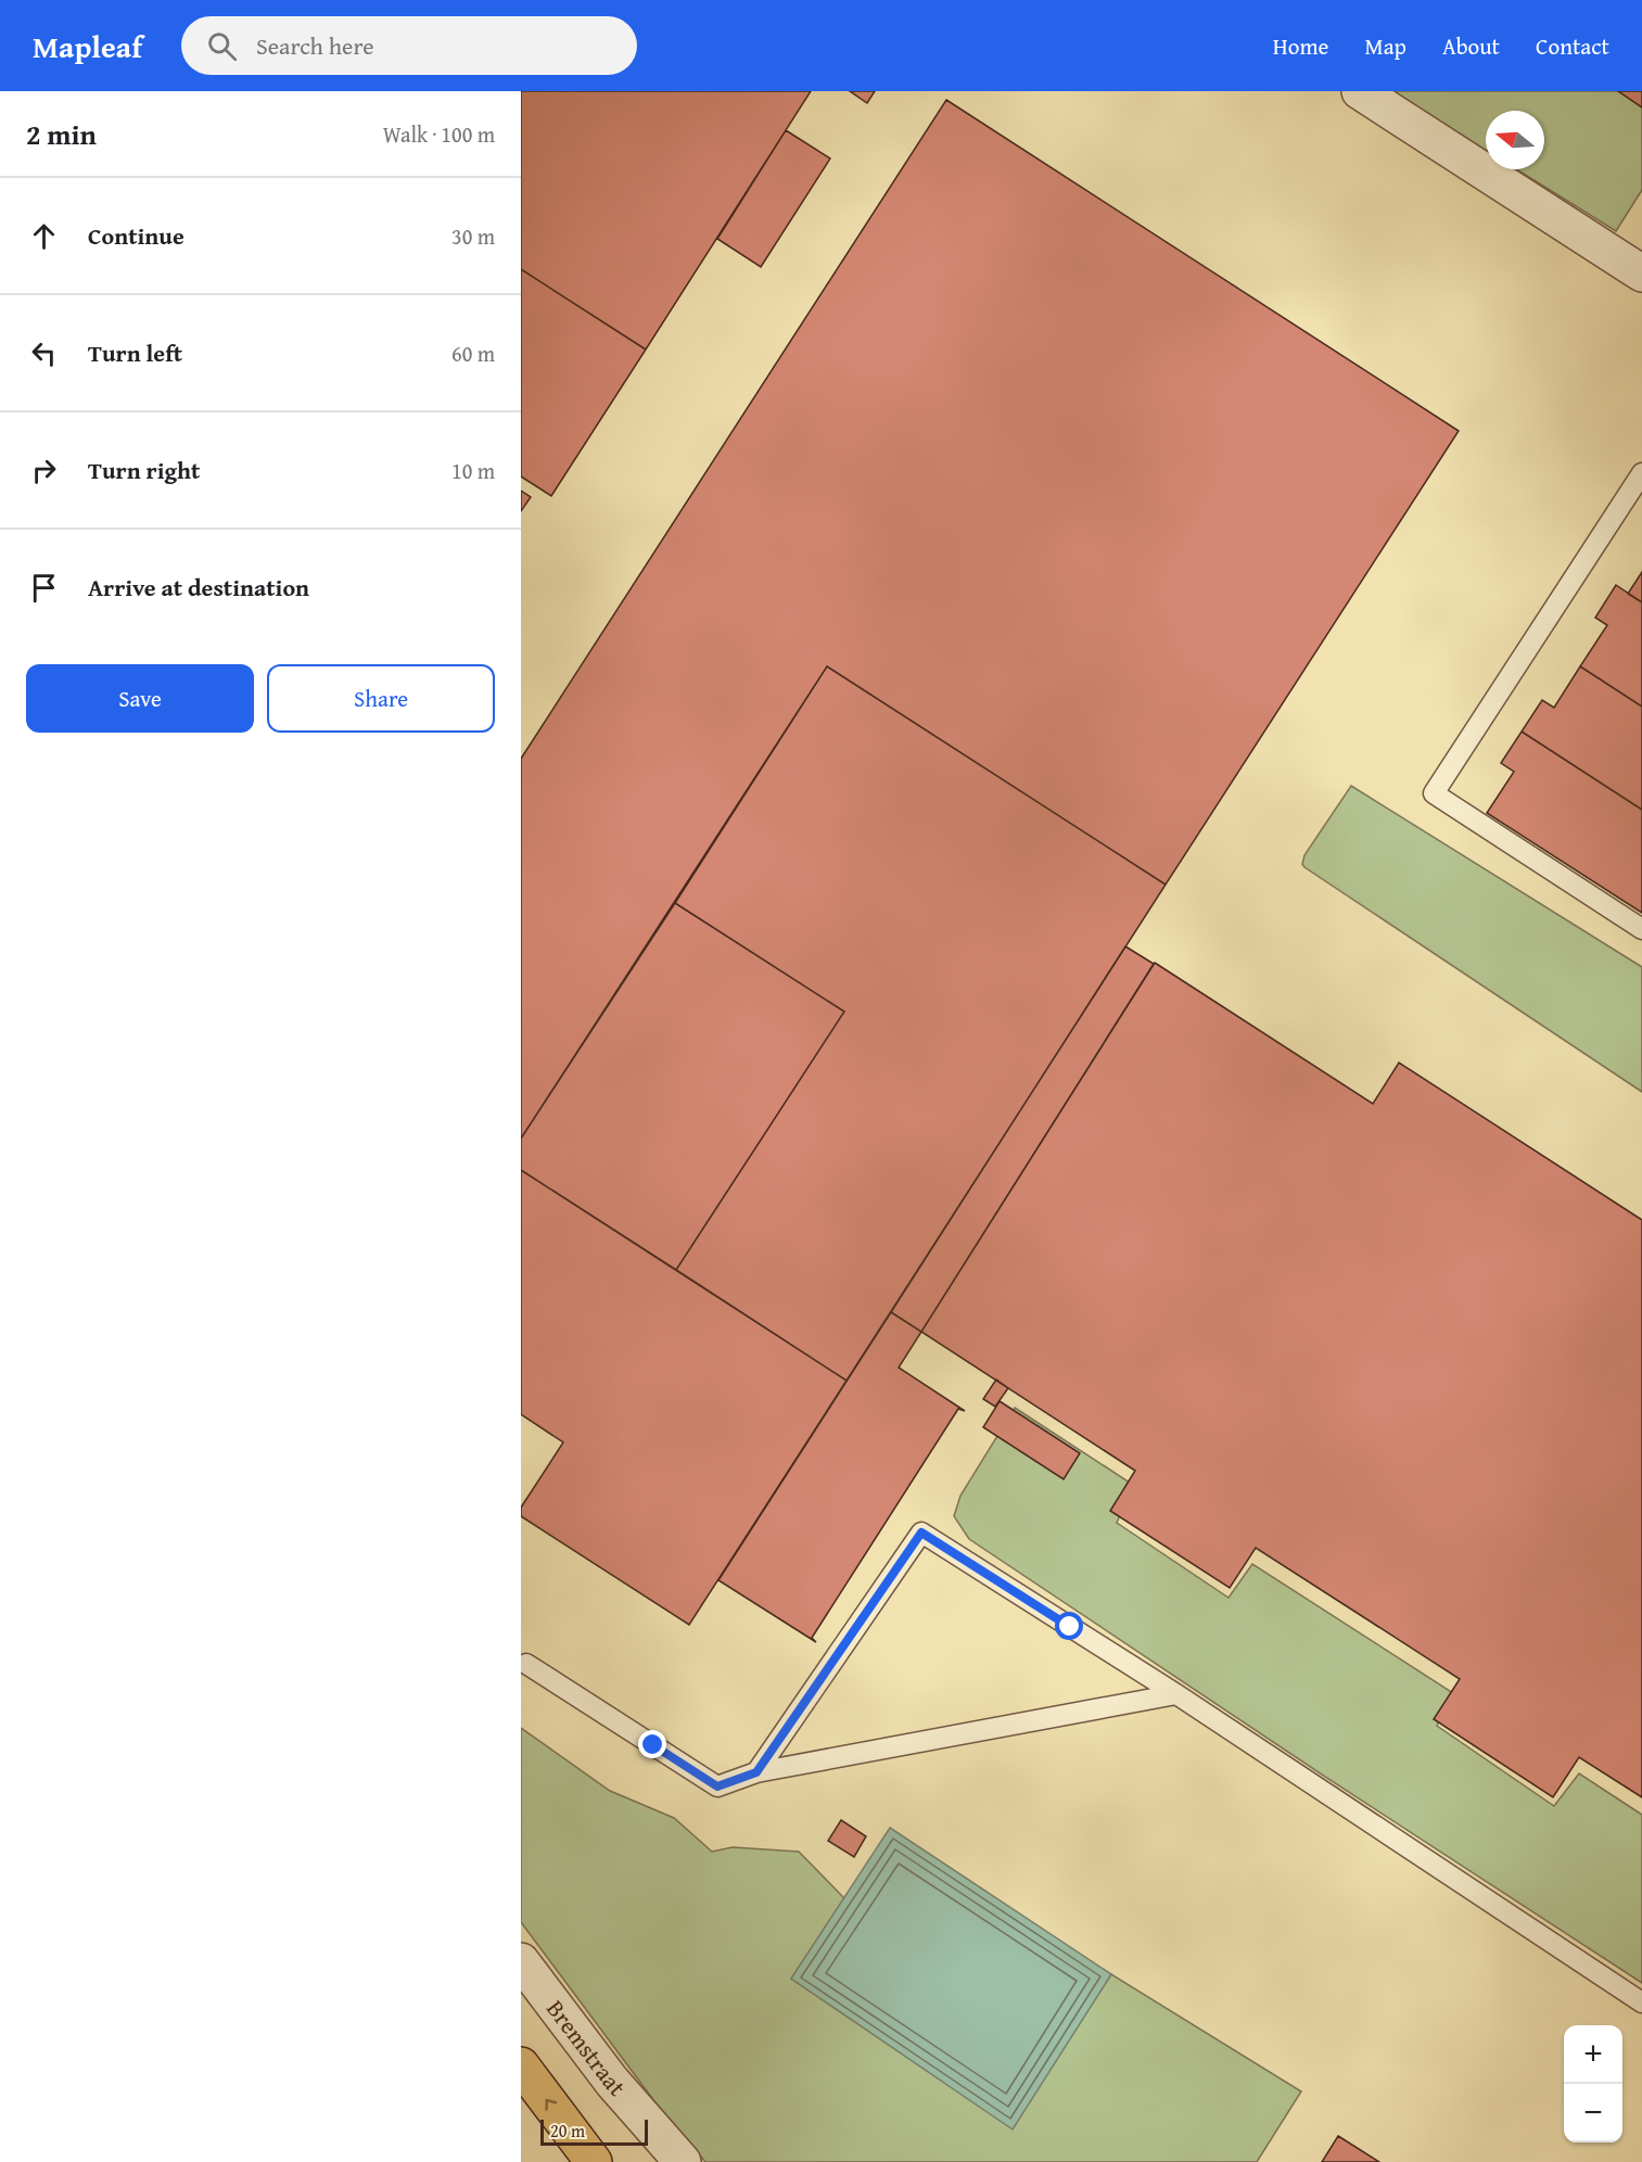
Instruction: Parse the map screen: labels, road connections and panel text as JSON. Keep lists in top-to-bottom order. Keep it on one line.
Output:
{"streets":{"street":["Bremstraat"]},"scale_bar":"20 m","north":"left","page":{"header":"Mapleaf","search":"Search here","nav":["Home","Map","About","Contact"],"heading":["2 min","Walk · 100 m"],"list":[["Continue","30 m"],["Turn left","60 m"],["Turn right","10 m"],"Arrive at destination"],"buttons":["Save","Share"],"map_buttons":["+","−"],"scale":"20 m"}}
